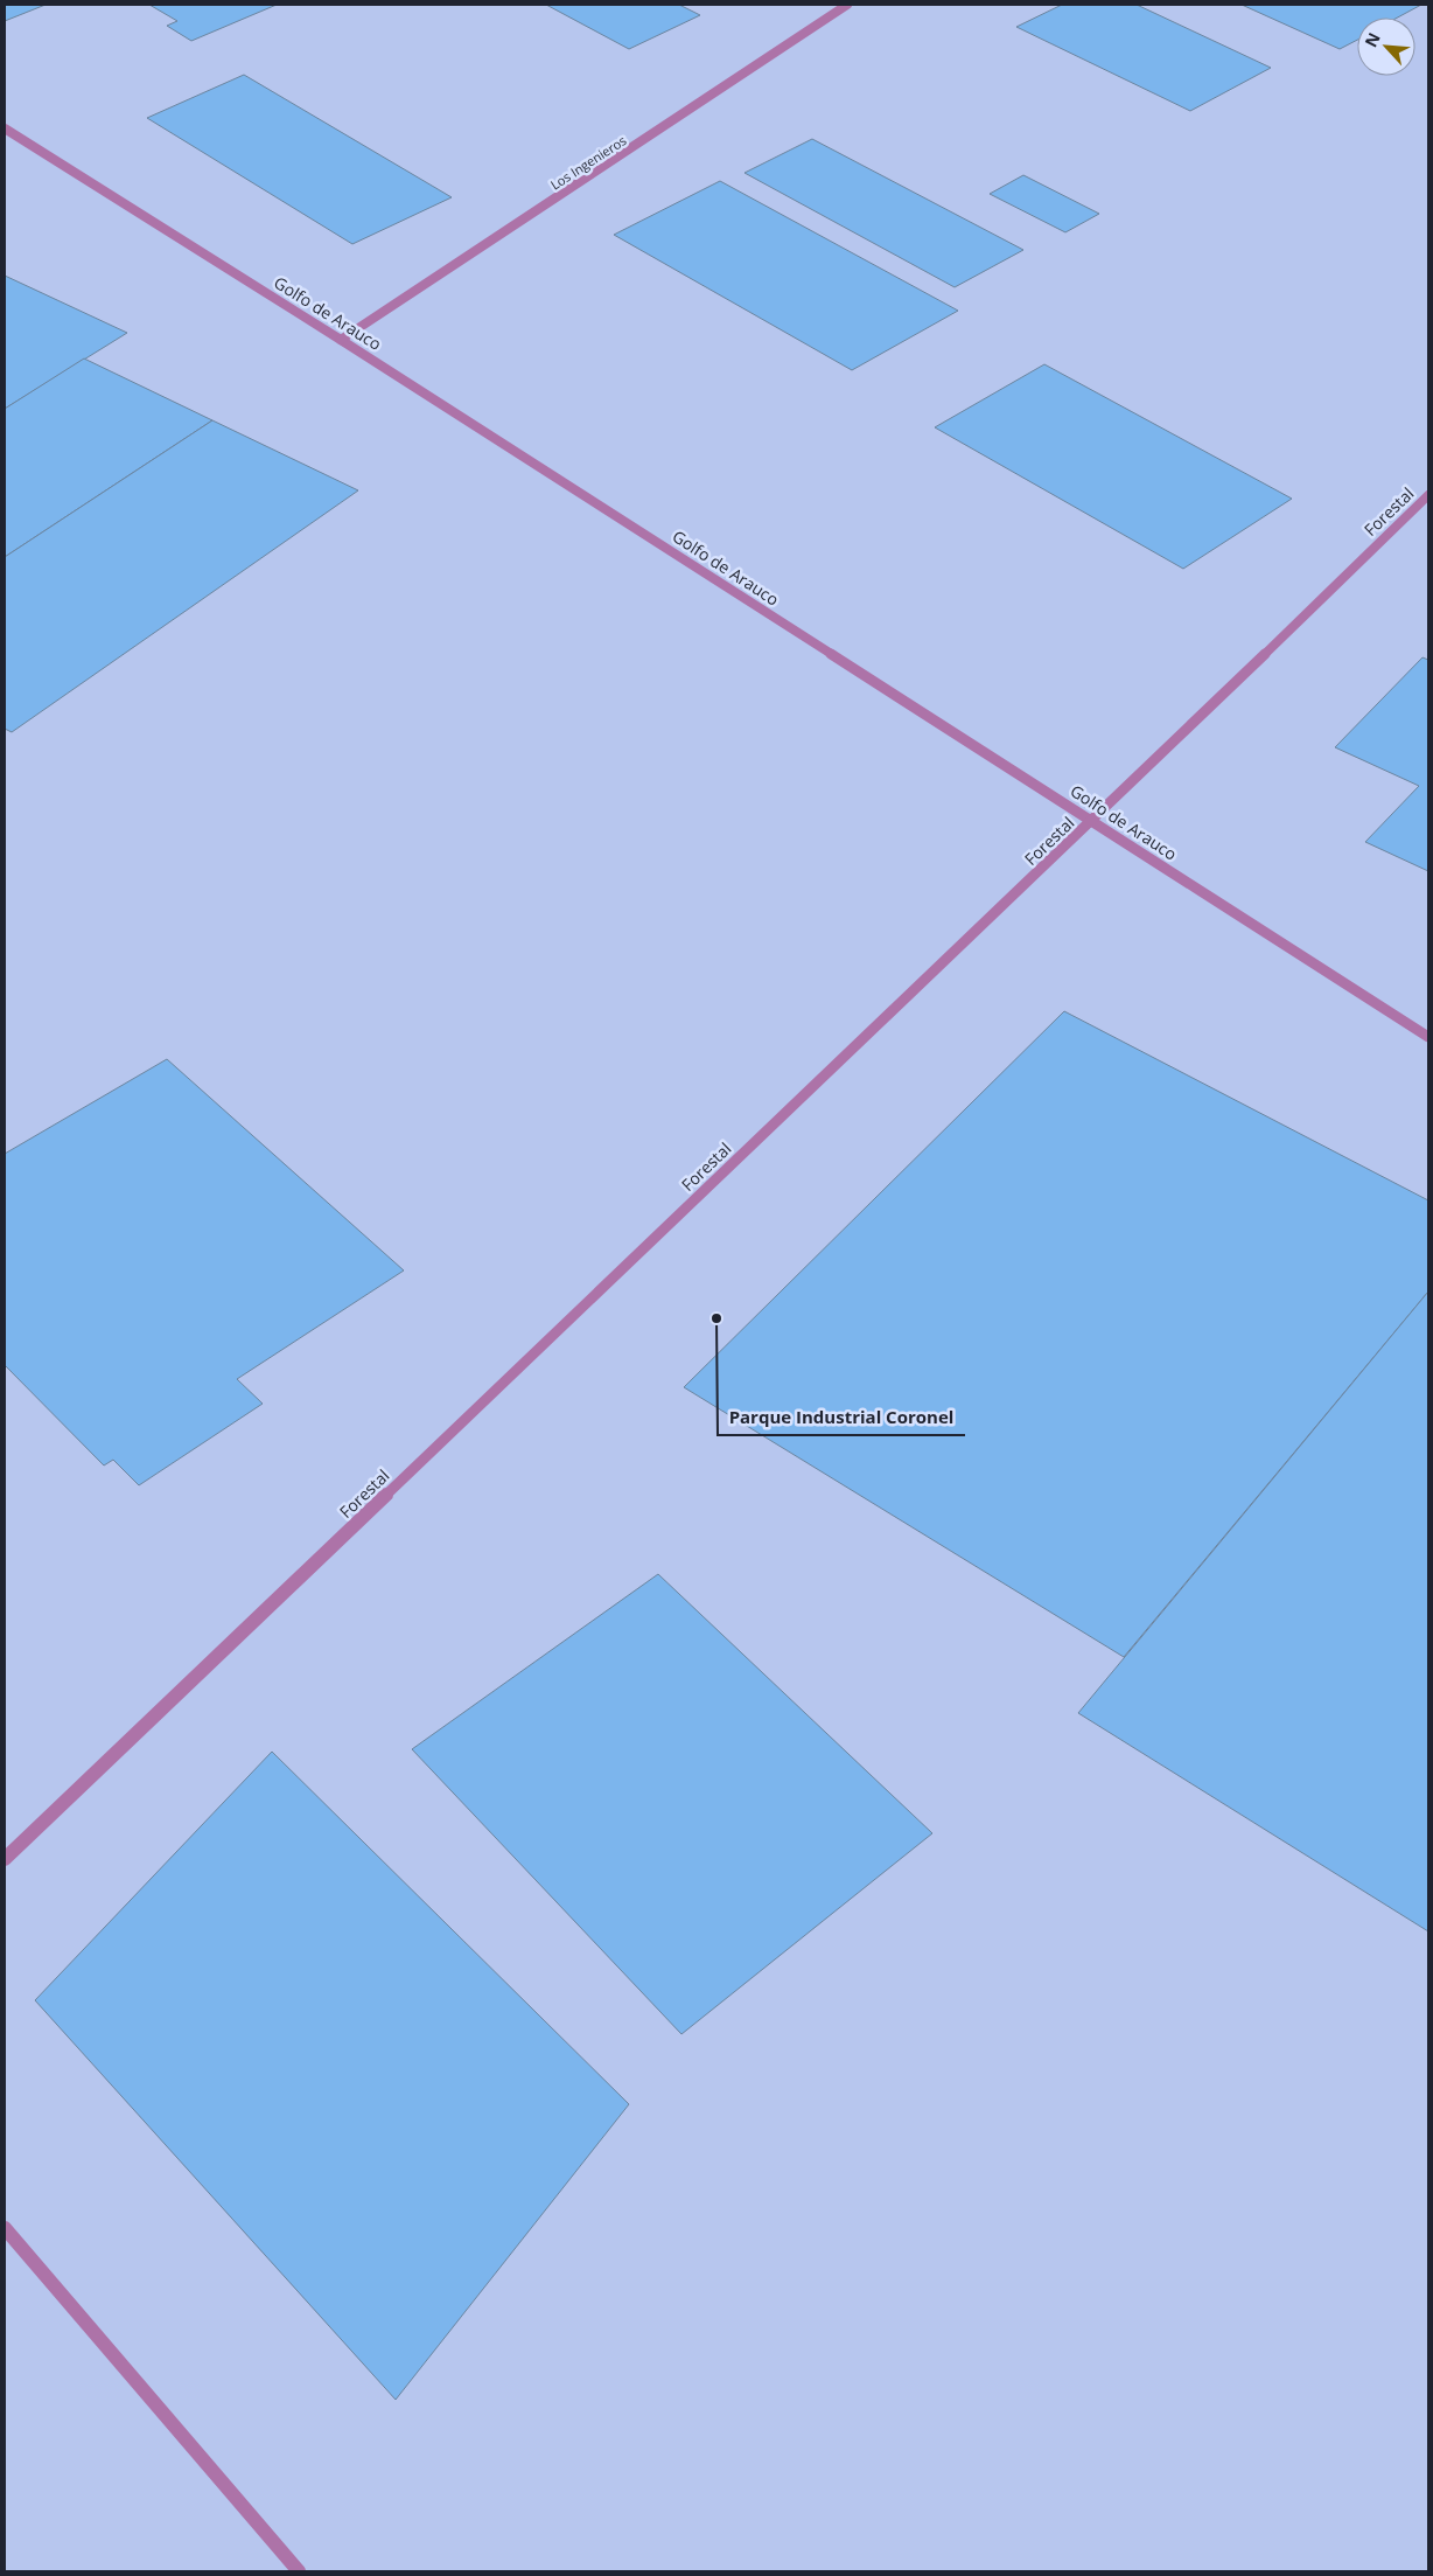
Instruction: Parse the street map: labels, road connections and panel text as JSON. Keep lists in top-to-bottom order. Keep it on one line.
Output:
{"streets":{"street":["Los Ingenieros","Golfo de Arauco","Forestal"]},"crossings":[["Los Ingenieros","Golfo de Arauco"],["Golfo de Arauco","Forestal"]],"places":["Parque Industrial Coronel"],"north":"top left"}
